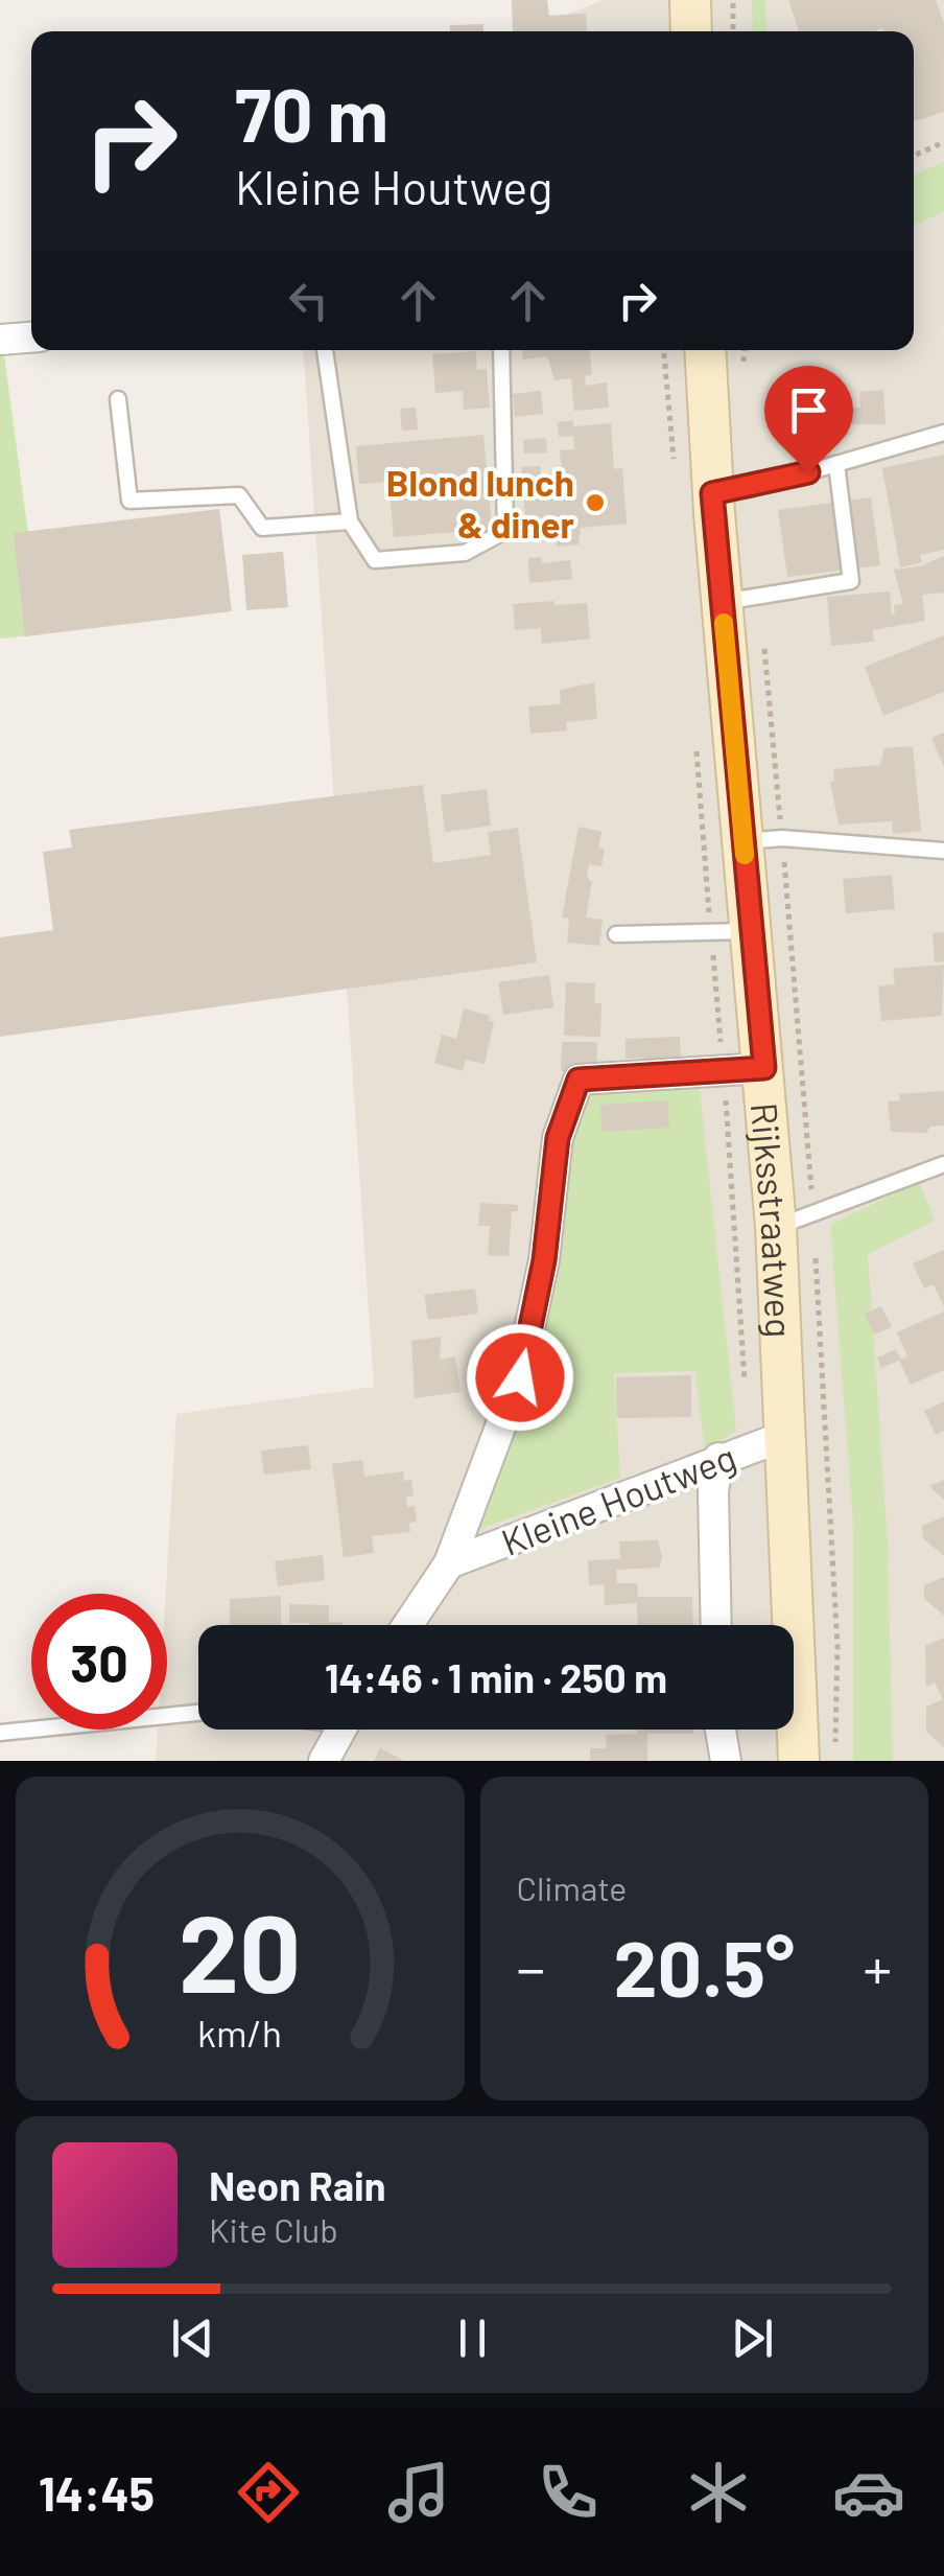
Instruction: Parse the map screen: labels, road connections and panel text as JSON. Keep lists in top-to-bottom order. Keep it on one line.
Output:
{"streets":{"main road":["Rijksstraatweg"],"street":["Kleine Houtweg"]},"crossings":[["Rijksstraatweg","Kleine Houtweg"]],"places":["Blond lunch & diner"],"page":{"turn":["70 m","Kleine Houtweg"],"limit":"30","trip":"14:46 · 1 min · 250 m","tile":"Climate","heat":["−","20.5°","+"],"song":["Neon Rain","Kite Club"],"tabs":"14:45","gauge":["20","km/h"]}}
